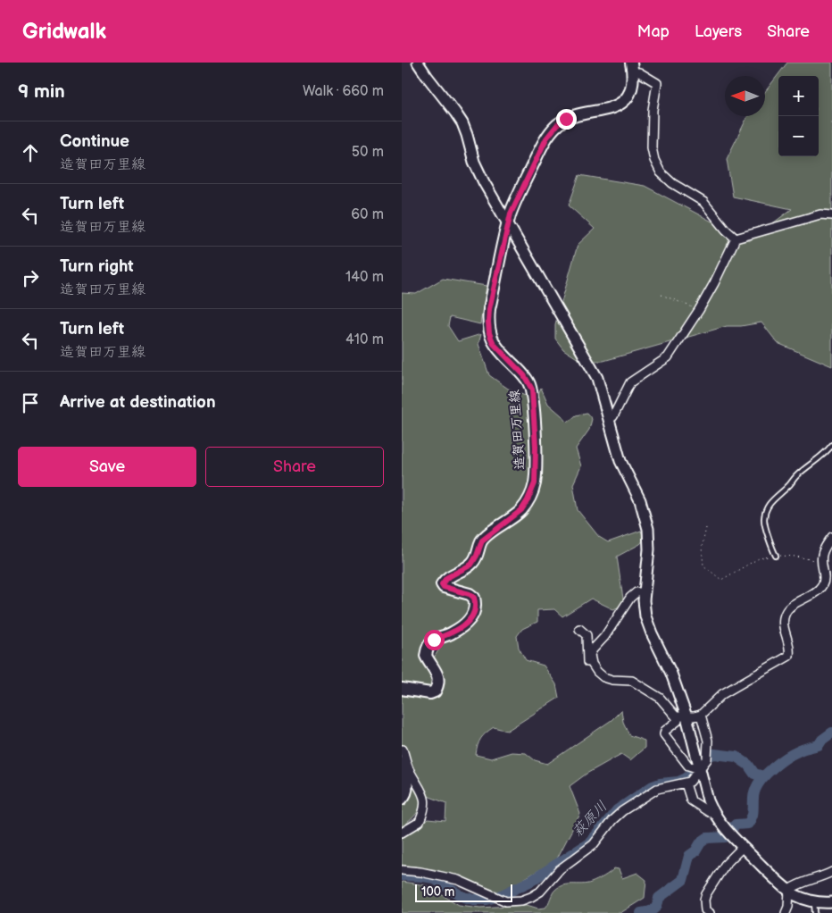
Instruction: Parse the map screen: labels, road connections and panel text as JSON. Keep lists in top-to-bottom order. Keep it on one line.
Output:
{"streets":{"main road":["造賀田万里線"]},"water":["萩原川"],"scale_bar":"100 m","north":"left","page":{"header":"Gridwalk","nav":["Map","Layers","Share"],"heading":["9 min","Walk · 660 m"],"map_buttons":["+","−"],"list":[["Continue","造賀田万里線","50 m"],["Turn left","造賀田万里線","60 m"],["Turn right","造賀田万里線","140 m"],["Turn left","造賀田万里線","410 m"],"Arrive at destination"],"buttons":["Save","Share"],"scale":"100 m"}}
